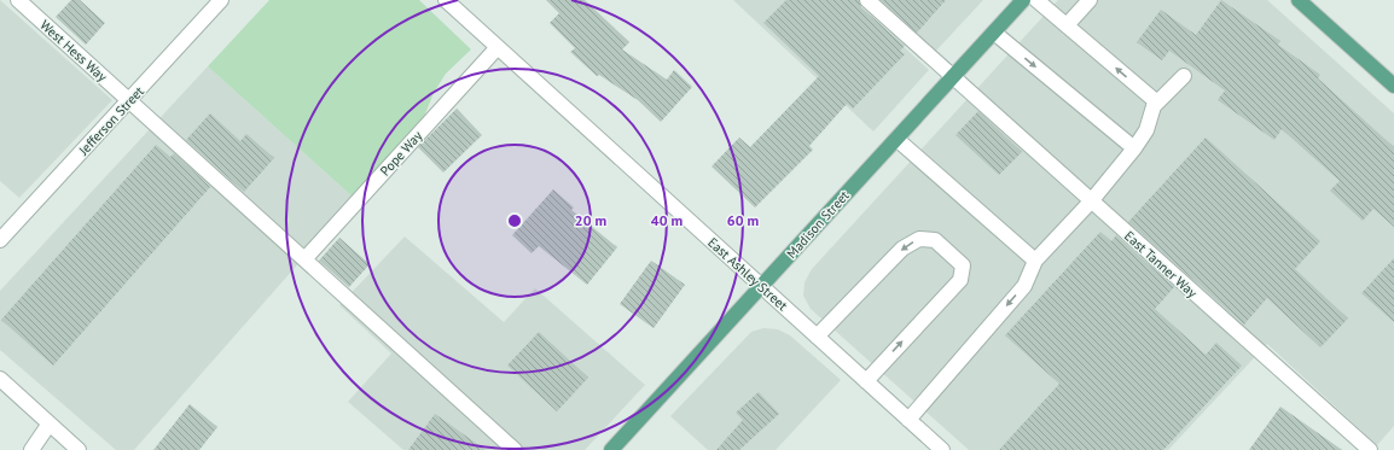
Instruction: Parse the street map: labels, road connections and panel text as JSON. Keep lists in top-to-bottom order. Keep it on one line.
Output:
{"streets":{"main road":["Madison Street"],"street":["West Hess Way","Jefferson Street","Pope Way","East Tanner Way","East Ashley Street"]},"crossings":[["West Hess Way","Jefferson Street"],["West Hess Way","Pope Way"],["Pope Way","East Ashley Street"],["Madison Street","East Tanner Way"],["Madison Street","East Ashley Street"]],"rings":["20 m","40 m","60 m"]}
